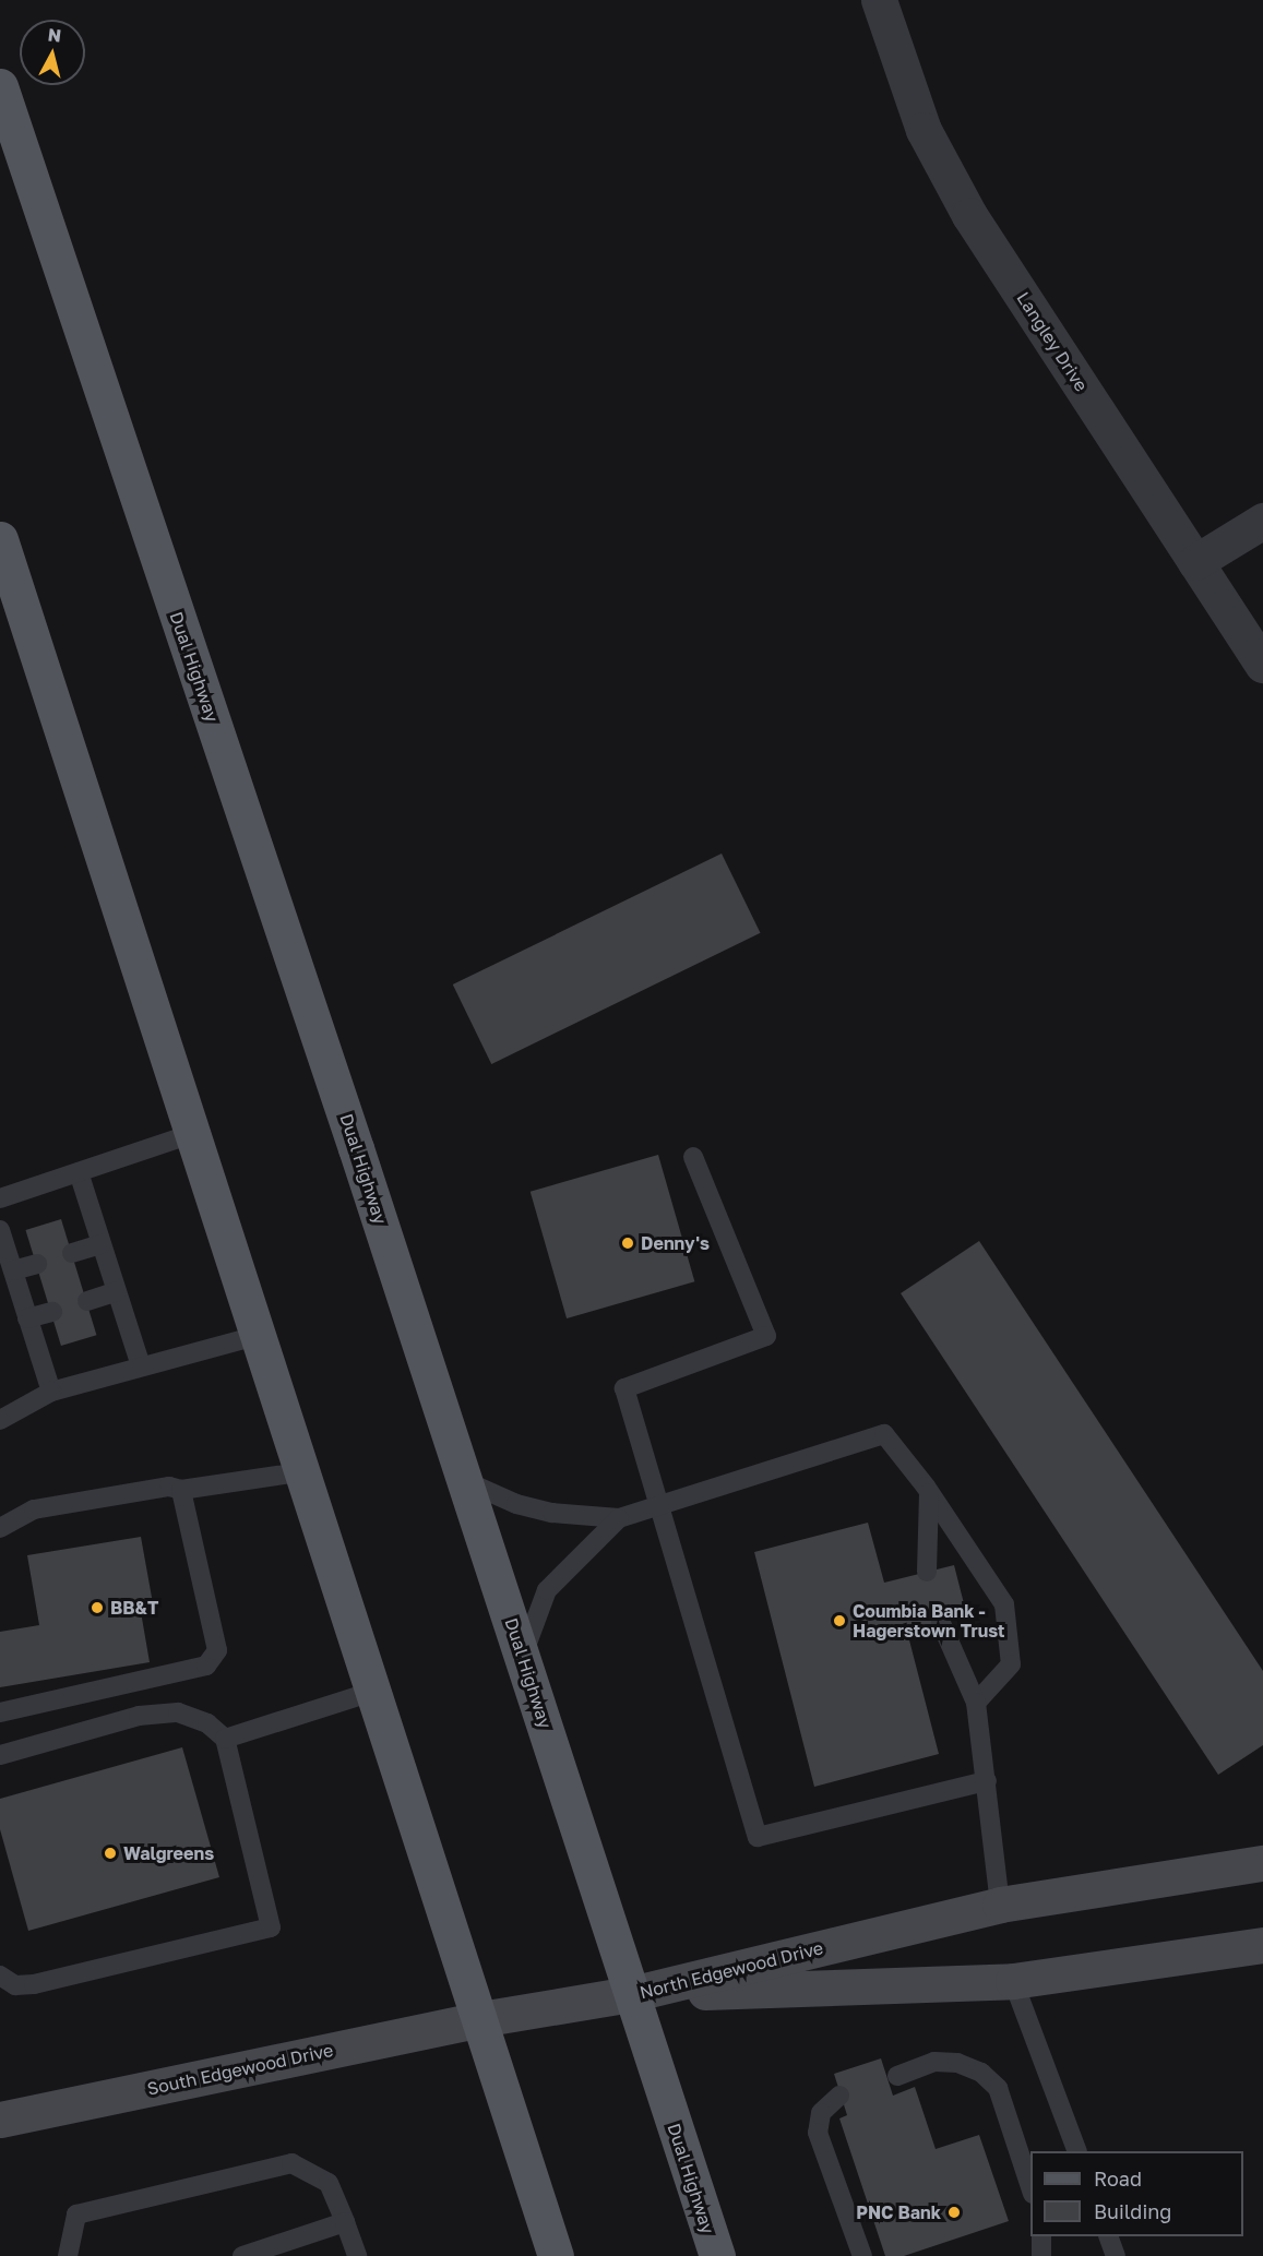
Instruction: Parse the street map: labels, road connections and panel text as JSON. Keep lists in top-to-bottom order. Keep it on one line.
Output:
{"streets":{"main road":["Dual Highway","North Edgewood Drive","South Edgewood Drive"],"street":["Langley Drive"]},"crossings":[["Dual Highway","North Edgewood Drive"],["Dual Highway","South Edgewood Drive"],["North Edgewood Drive","South Edgewood Drive"]],"places":["Denny's","BB&T","Coumbia Bank - Hagerstown Trust","Walgreens","PNC Bank"],"legend":["Road","Building"],"north":"top"}
